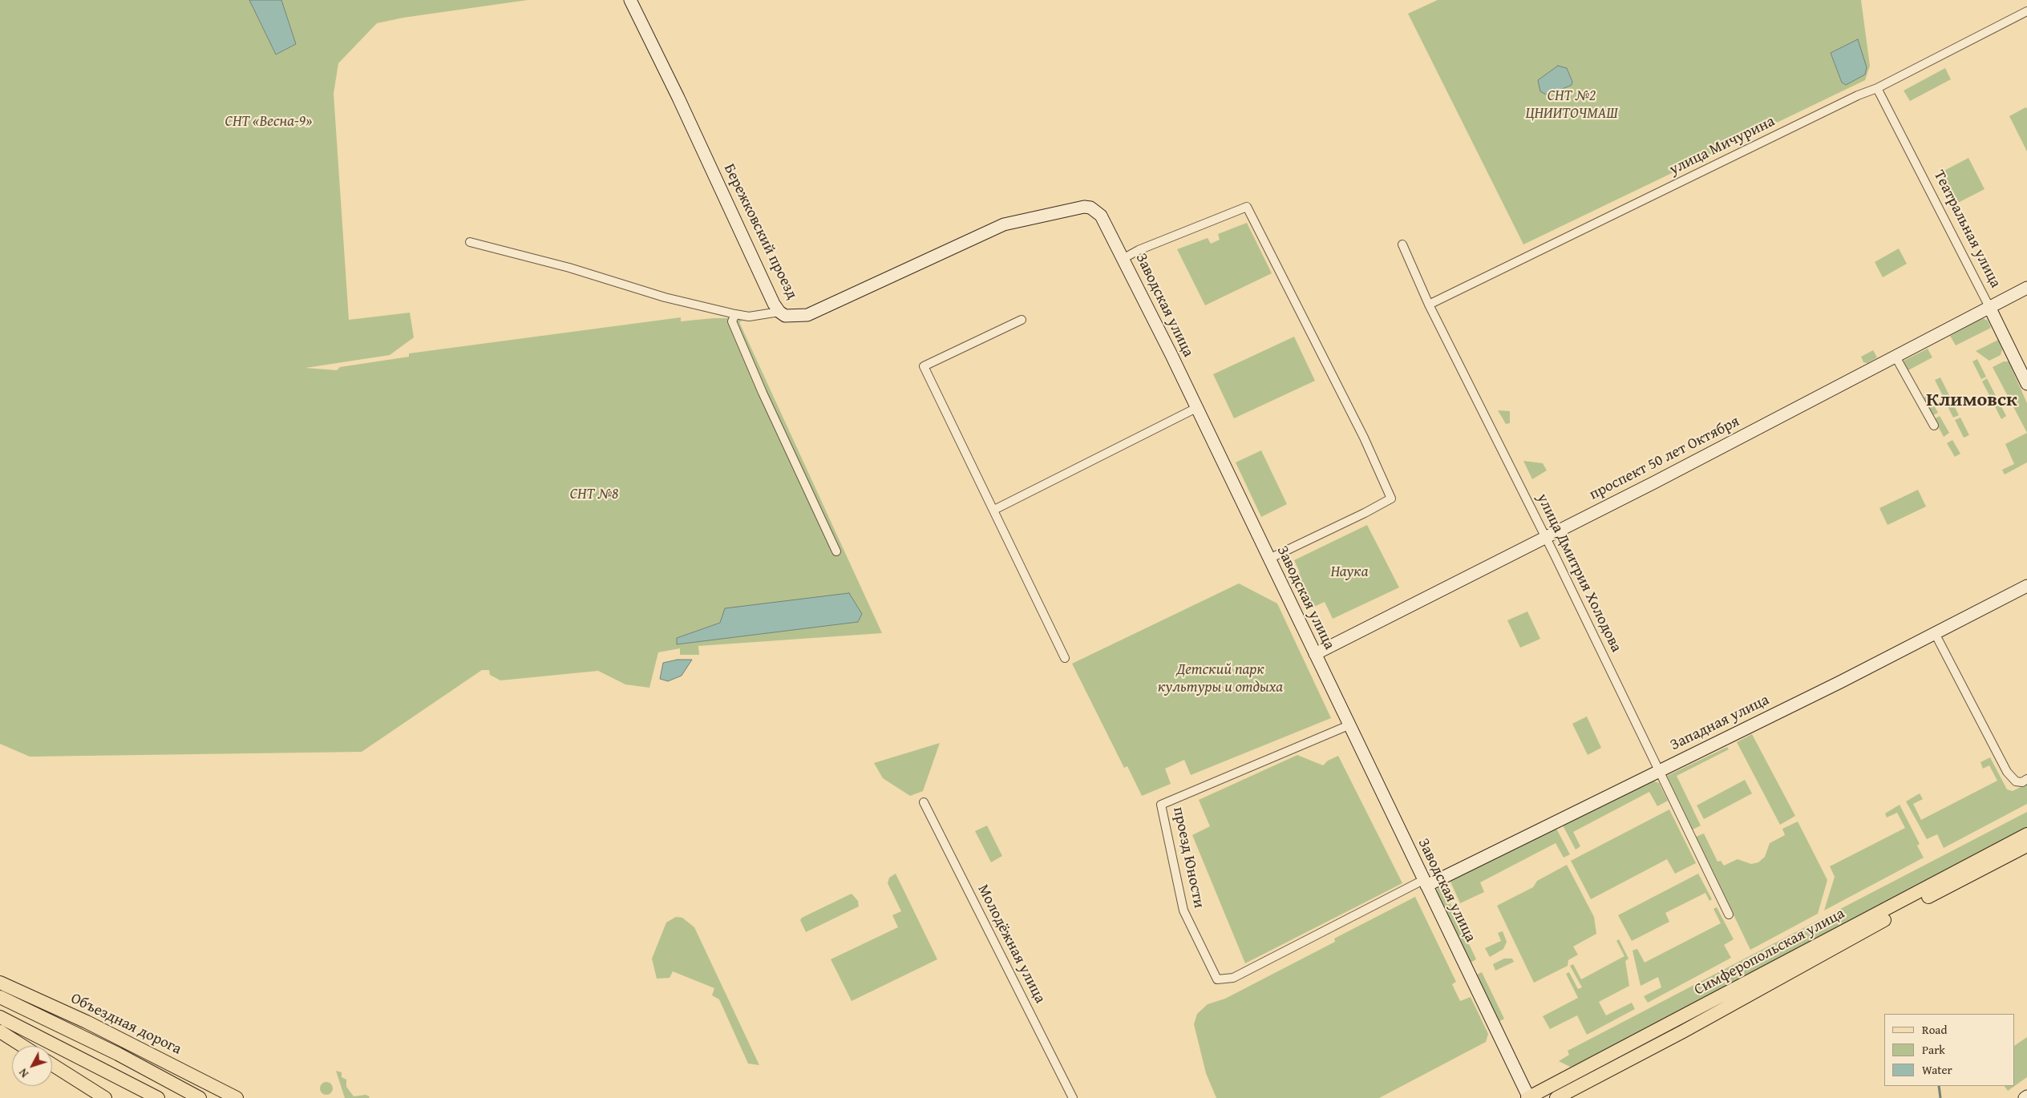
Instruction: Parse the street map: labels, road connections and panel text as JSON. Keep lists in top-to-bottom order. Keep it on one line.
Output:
{"streets":{"main road":["Симферопольская улица","Объездная дорога"],"street":["улица Мичурина","Театральная улица","Бережковский проезд","Заводская улица","проспект 50 лет Октября","улица Дмитрия Холодова","Западная улица","проезд Юности","Молодёжная улица"]},"crossings":[["улица Мичурина","Театральная улица"],["улица Мичурина","улица Дмитрия Холодова"],["Театральная улица","проспект 50 лет Октября"],["Бережковский проезд","Заводская улица"],["Заводская улица","проспект 50 лет Октября"],["Заводская улица","Западная улица"],["Заводская улица","проезд Юности"],["Заводская улица","Симферопольская улица"],["проспект 50 лет Октября","улица Дмитрия Холодова"],["улица Дмитрия Холодова","Западная улица"],["Западная улица","проезд Юности"]],"districts":["Климовск"],"parks":["СНТ №2 ЦНИИТОЧМАШ","СНТ «Весна-9»","СНТ №8","Наука","Детский парк культуры и отдыха"],"legend":["Road","Park","Water"],"north":"bottom left"}
